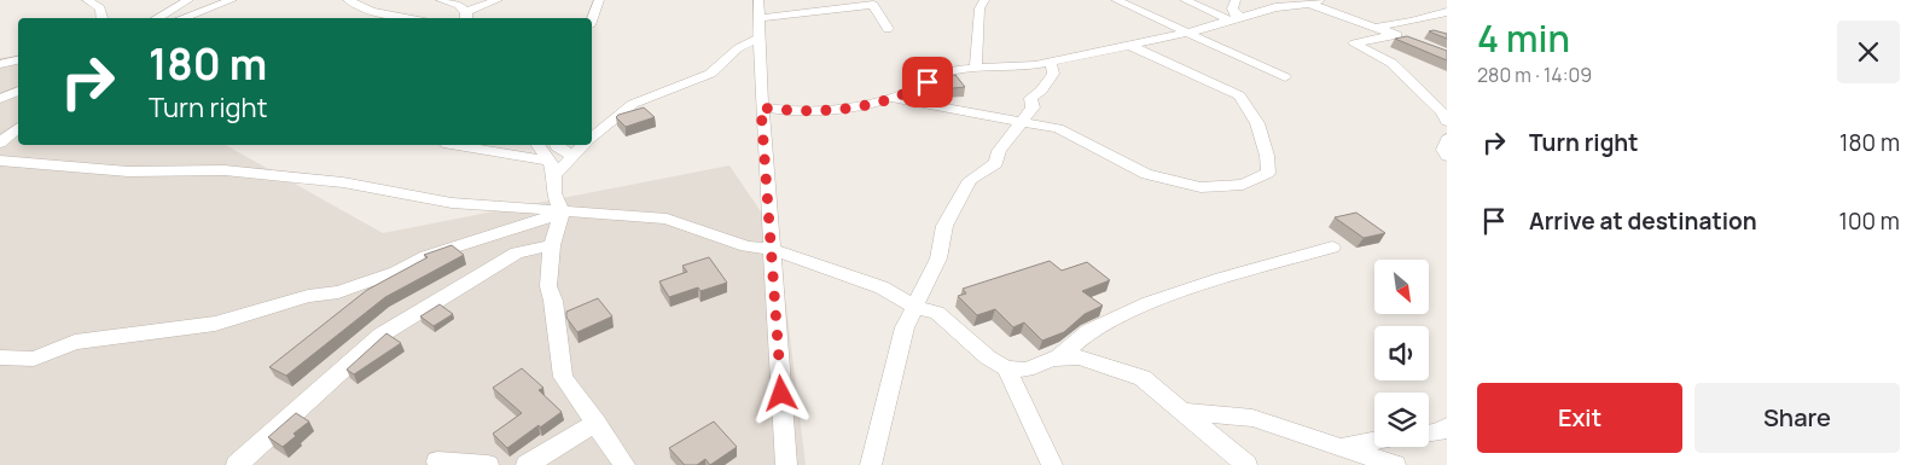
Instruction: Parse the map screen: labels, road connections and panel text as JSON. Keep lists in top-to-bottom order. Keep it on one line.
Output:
{"north":"bottom right","page":{"heading":["4 min","280 m · 14:09"],"turn":["180 m","Turn right"],"list":[{"name":"Turn right","value":"180 m"},{"name":"Arrive at destination","value":"100 m"}],"buttons":["Exit","Share"]}}
